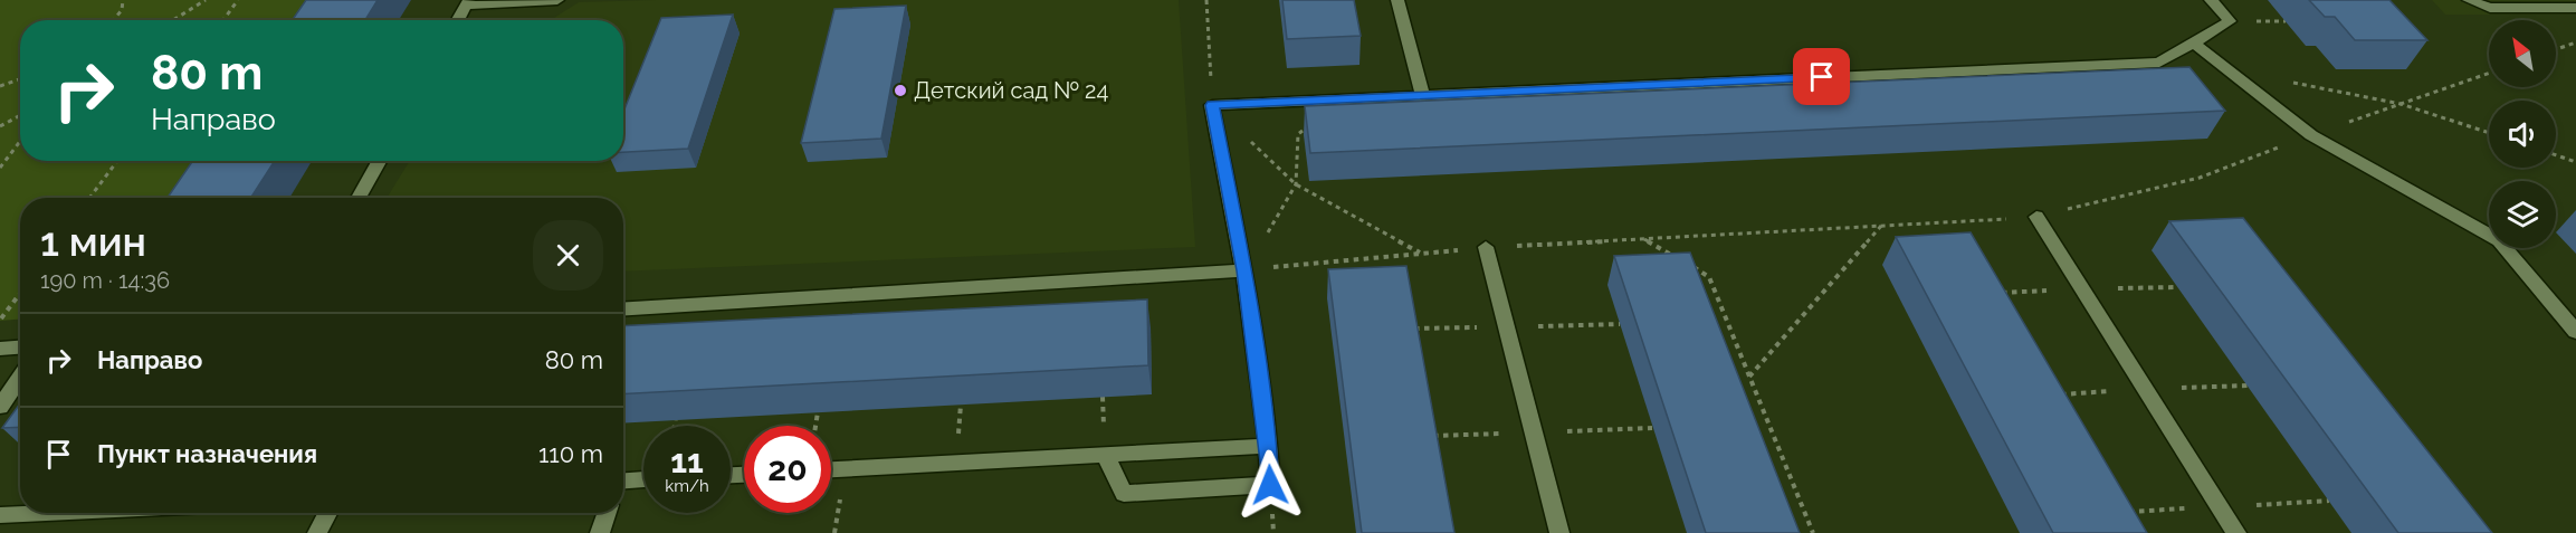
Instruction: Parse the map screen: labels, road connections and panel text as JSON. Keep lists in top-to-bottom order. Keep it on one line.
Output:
{"places":["Детский сад № 24"],"north":"top left","page":{"turn":["80 m","Направо"],"heading":["1 мин","190 m · 14:36"],"list":[{"name":"Направо","value":"80 m"},{"name":"Пункт назначения","value":"110 m"}],"speed":"11 km/h","limit":"20"}}
